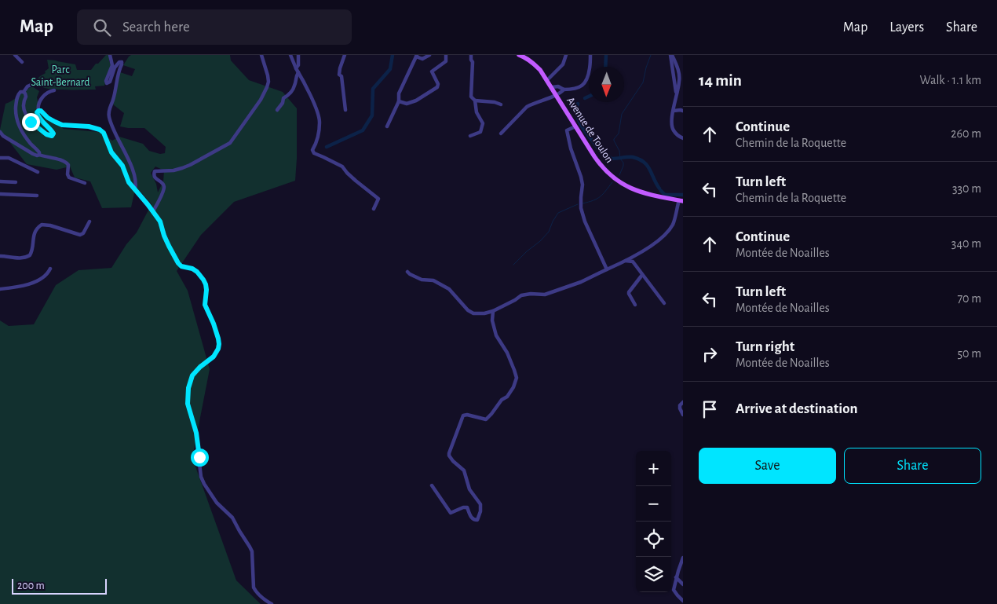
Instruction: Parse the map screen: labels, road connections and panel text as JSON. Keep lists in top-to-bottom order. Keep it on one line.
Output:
{"streets":{"main road":["Avenue de Toulon"]},"parks":["Parc Saint-Bernard"],"scale_bar":"200 m","north":"bottom","page":{"header":"Map","search":"Search here","nav":["Map","Layers","Share"],"heading":["14 min","Walk · 1.1 km"],"list":[["Continue","Chemin de la Roquette","260 m"],["Turn left","Chemin de la Roquette","330 m"],["Continue","Montée de Noailles","340 m"],["Turn left","Montée de Noailles","70 m"],["Turn right","Montée de Noailles","50 m"],"Arrive at destination"],"buttons":["Save","Share"],"map_buttons":["+","−"],"scale":"200 m"}}
